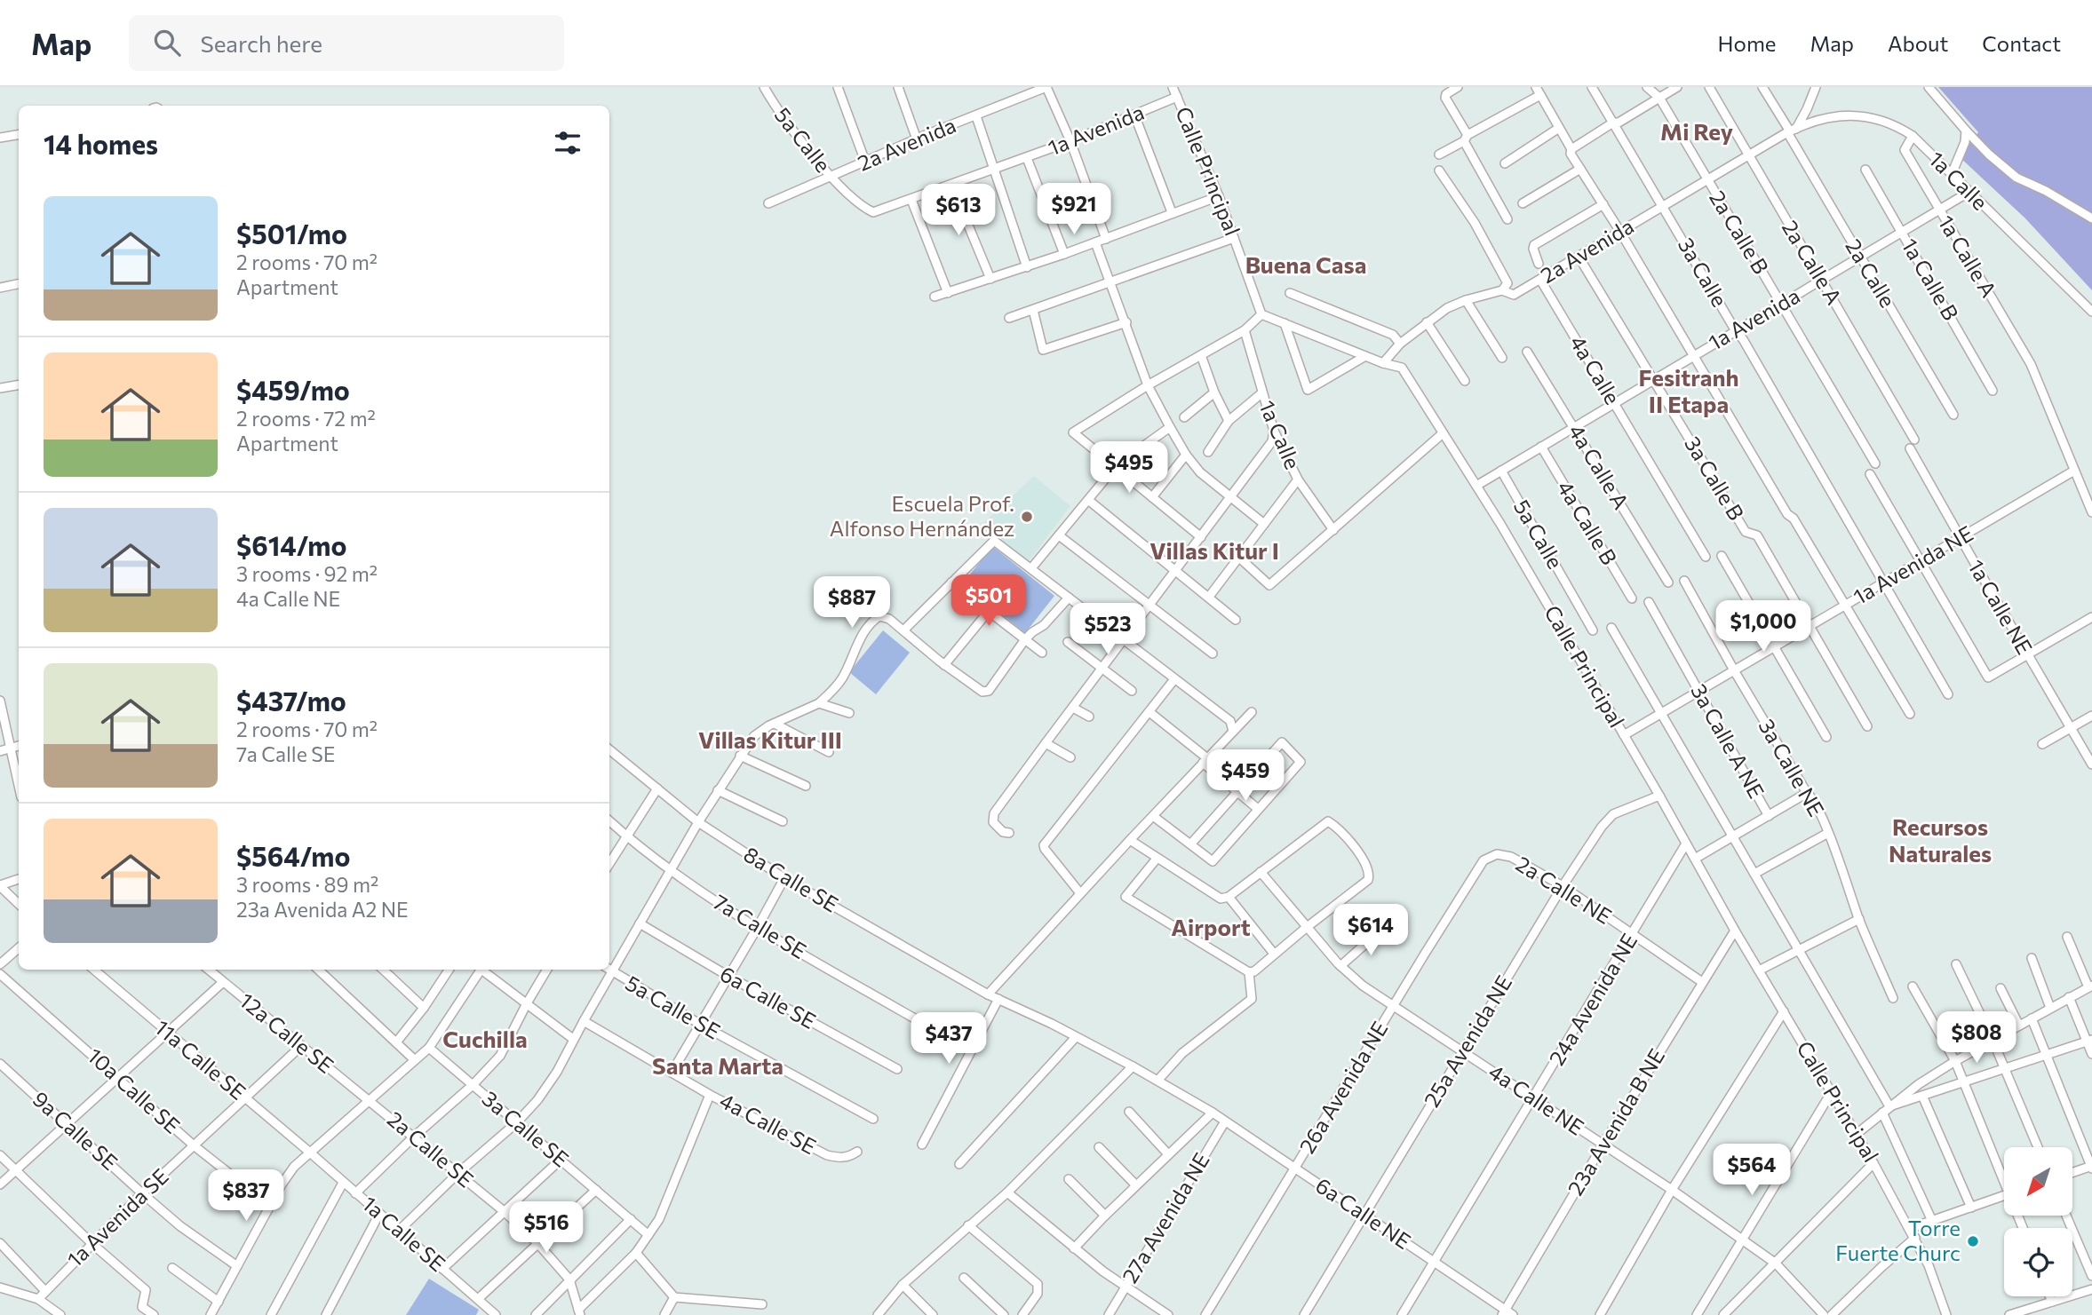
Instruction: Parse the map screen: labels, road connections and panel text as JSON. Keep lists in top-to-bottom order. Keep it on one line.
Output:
{"streets":{"street":["1a Avenida","5a Calle","2a Avenida","Calle Principal","1a Calle","2a Calle B","1a Calle A","2a Calle A","3a Calle","2a Calle","1a Calle B","4a Calle","4a Calle A","3a Calle B","4a Calle B","1a Avenida NE","1a Calle NE","3a Calle A NE","3a Calle NE","8a Calle SE","2a Calle NE","7a Calle SE","6a Calle SE","24a Avenida NE","5a Calle SE","12a Calle SE","25a Avenida NE","11a Calle SE","26a Avenida NE","10a Calle SE","4a Calle NE","23a Avenida B NE","4a Calle SE","3a Calle SE","9a Calle SE","2a Calle SE","6a Calle NE","1a Avenida SE","27a Avenida NE","1a Calle SE"]},"crossings":[["1a Avenida","5a Calle"],["1a Avenida","Calle Principal"],["1a Avenida","1a Calle"],["1a Avenida","2a Calle B"],["1a Avenida","1a Calle A"],["1a Avenida","2a Calle A"],["1a Avenida","3a Calle"],["1a Avenida","2a Calle"],["1a Avenida","1a Calle B"],["1a Avenida","4a Calle"],["1a Avenida","4a Calle A"],["1a Avenida","3a Calle B"],["1a Avenida","4a Calle B"],["5a Calle","2a Avenida"],["2a Avenida","Calle Principal"],["2a Avenida","1a Calle"],["2a Avenida","2a Calle B"],["2a Avenida","2a Calle A"],["2a Avenida","3a Calle"],["2a Avenida","2a Calle"],["2a Avenida","4a Calle"],["2a Avenida","3a Calle B"],["Calle Principal","1a Avenida NE"],["Calle Principal","24a Avenida NE"],["Calle Principal","25a Avenida NE"],["Calle Principal","23a Avenida B NE"],["1a Calle","1a Calle A"],["1a Calle","2a Calle"],["1a Calle A","1a Avenida NE"],["3a Calle","1a Avenida NE"],["3a Calle B","1a Avenida NE"],["1a Avenida NE","1a Calle NE"],["1a Avenida NE","3a Calle A NE"],["1a Avenida NE","3a Calle NE"],["8a Calle SE","6a Calle NE"],["2a Calle NE","24a Avenida NE"],["2a Calle NE","25a Avenida NE"],["2a Calle NE","26a Avenida NE"],["2a Calle NE","23a Avenida B NE"],["24a Avenida NE","4a Calle NE"],["24a Avenida NE","6a Calle NE"],["12a Calle SE","2a Calle SE"],["12a Calle SE","1a Avenida SE"],["25a Avenida NE","4a Calle NE"],["25a Avenida NE","6a Calle NE"],["11a Calle SE","1a Avenida SE"],["11a Calle SE","1a Calle SE"],["26a Avenida NE","4a Calle NE"],["26a Avenida NE","6a Calle NE"],["10a Calle SE","1a Avenida SE"],["4a Calle NE","23a Avenida B NE"],["23a Avenida B NE","6a Calle NE"],["9a Calle SE","1a Avenida SE"],["6a Calle NE","27a Avenida NE"]],"districts":["Mi Rey","Buena Casa","Fesitranh II Etapa","Villas Kitur I","Villas Kitur III","Recursos Naturales","Airport","Cuchilla","Santa Marta"],"places":["Escuela Prof. Alfonso Hernández","Torre Fuerte Churc"],"north":"bottom left","page":{"header":"Map","search":"Search here","nav":["Home","Map","About","Contact"],"heading":"14 homes","list":[{"name":"$501/mo","note":"2 rooms · 70 m² · Apartment"},{"name":"$459/mo","note":"2 rooms · 72 m² · Apartment"},{"name":"$614/mo","note":"3 rooms · 92 m² · 4a Calle NE"},{"name":"$437/mo","note":"2 rooms · 70 m² · 7a Calle SE"},{"name":"$564/mo","note":"3 rooms · 89 m² · 23a Avenida A2 NE"}],"price":["$921","$613","$495","$501","$887","$1,000","$523","$459","$614","$808","$437","$564","$837","$516"]}}
